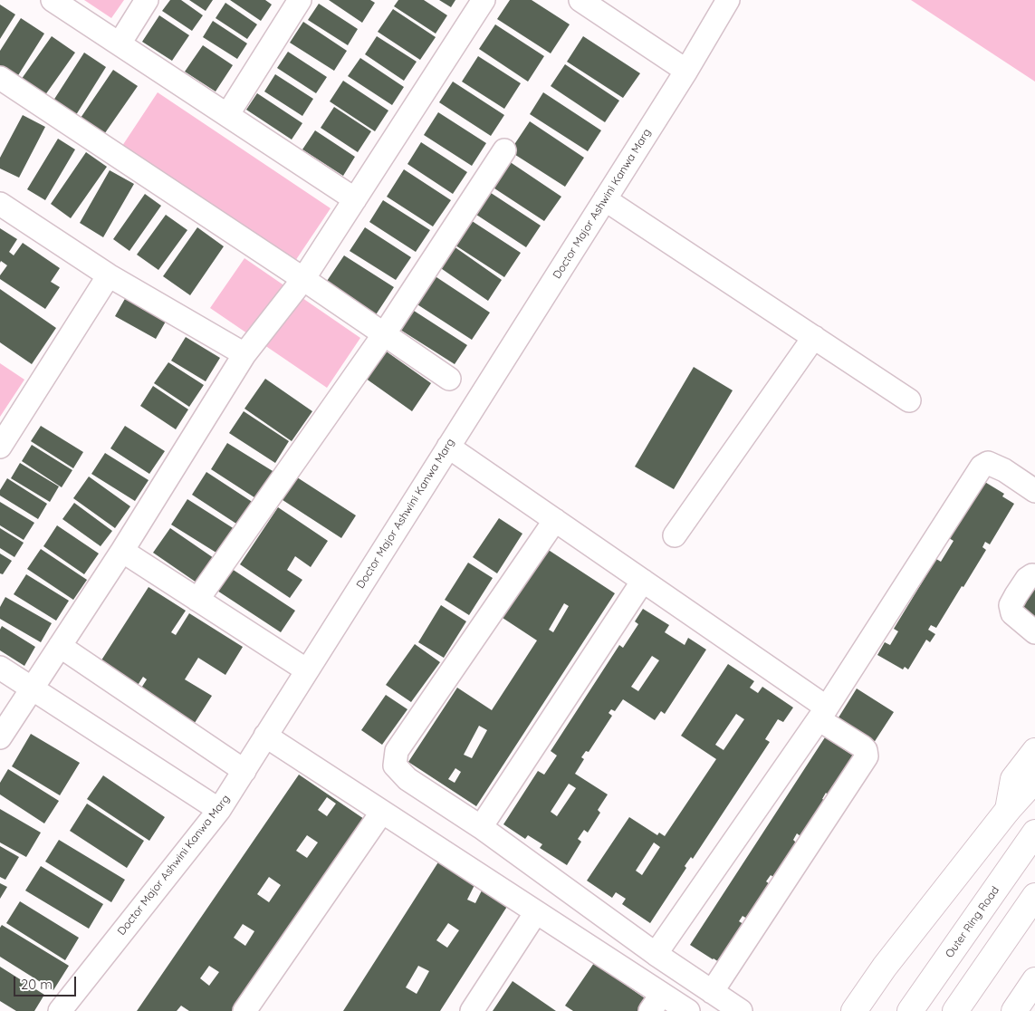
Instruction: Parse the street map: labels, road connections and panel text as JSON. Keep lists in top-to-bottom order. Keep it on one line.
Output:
{"streets":{"main road":["Outer Ring Road"],"street":["Doctor Major Ashwini Kanwa Marg"]},"scale_bar":"20 m"}
